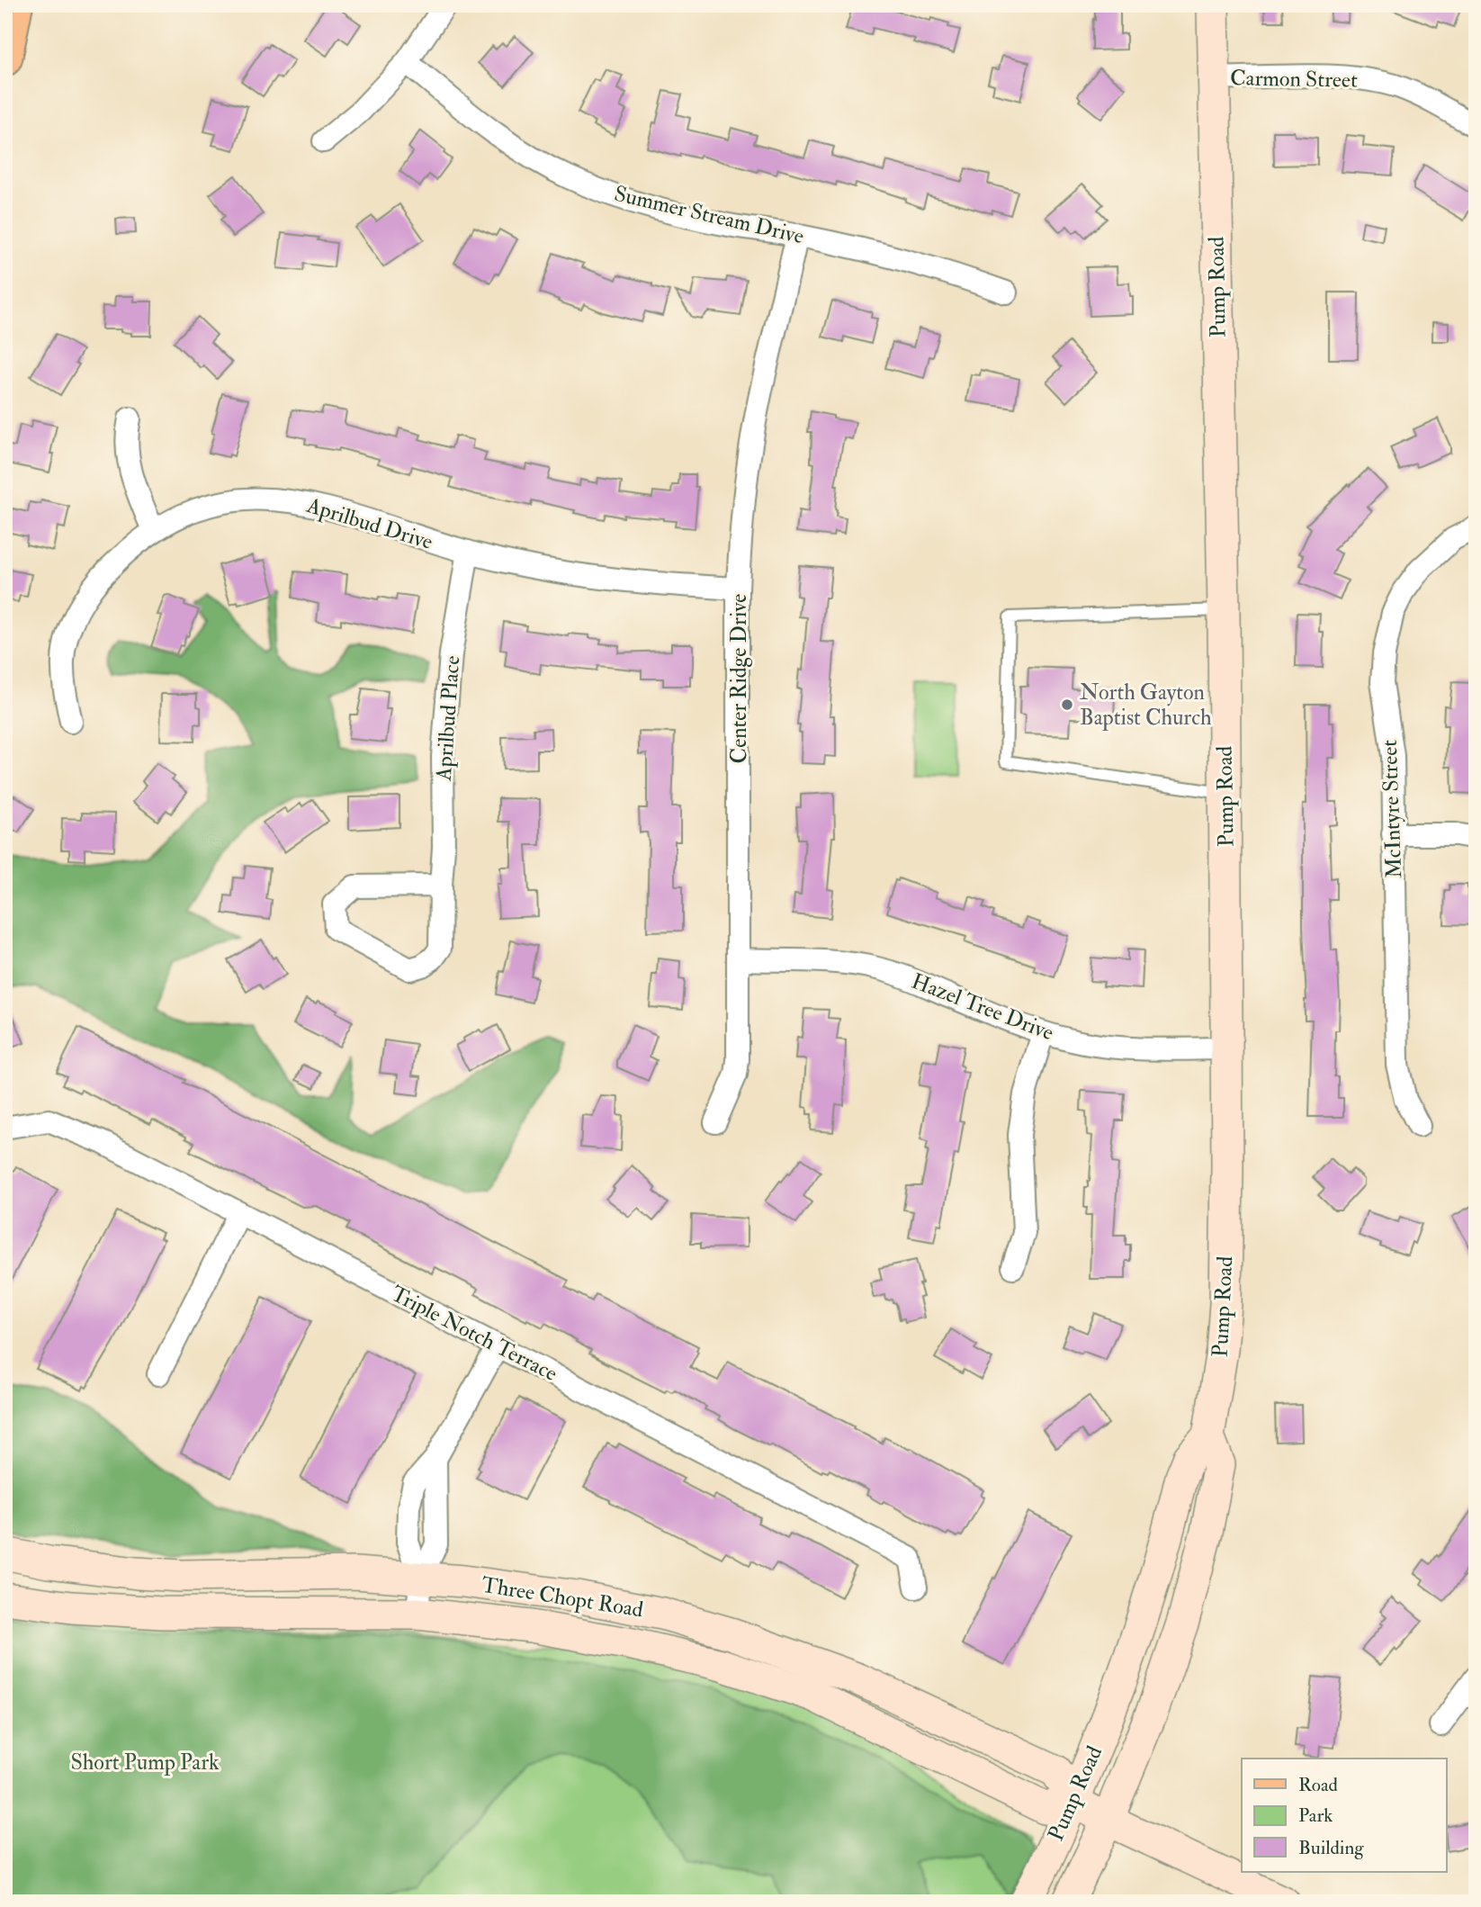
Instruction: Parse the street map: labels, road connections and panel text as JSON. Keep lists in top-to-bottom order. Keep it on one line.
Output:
{"streets":{"main road":["Pump Road","Three Chopt Road"],"street":["Carmon Street","Summer Stream Drive","Aprilbud Drive","Center Ridge Drive","Aprilbud Place","McIntyre Street","Hazel Tree Drive","Triple Notch Terrace"]},"crossings":[["Carmon Street","Pump Road"],["Summer Stream Drive","Center Ridge Drive"],["Pump Road","Hazel Tree Drive"],["Pump Road","Three Chopt Road"],["Aprilbud Drive","Center Ridge Drive"],["Aprilbud Drive","Aprilbud Place"],["Center Ridge Drive","Hazel Tree Drive"]],"parks":["Short Pump Park"],"places":["North Gayton Baptist Church"],"legend":["Road","Park","Building"]}
